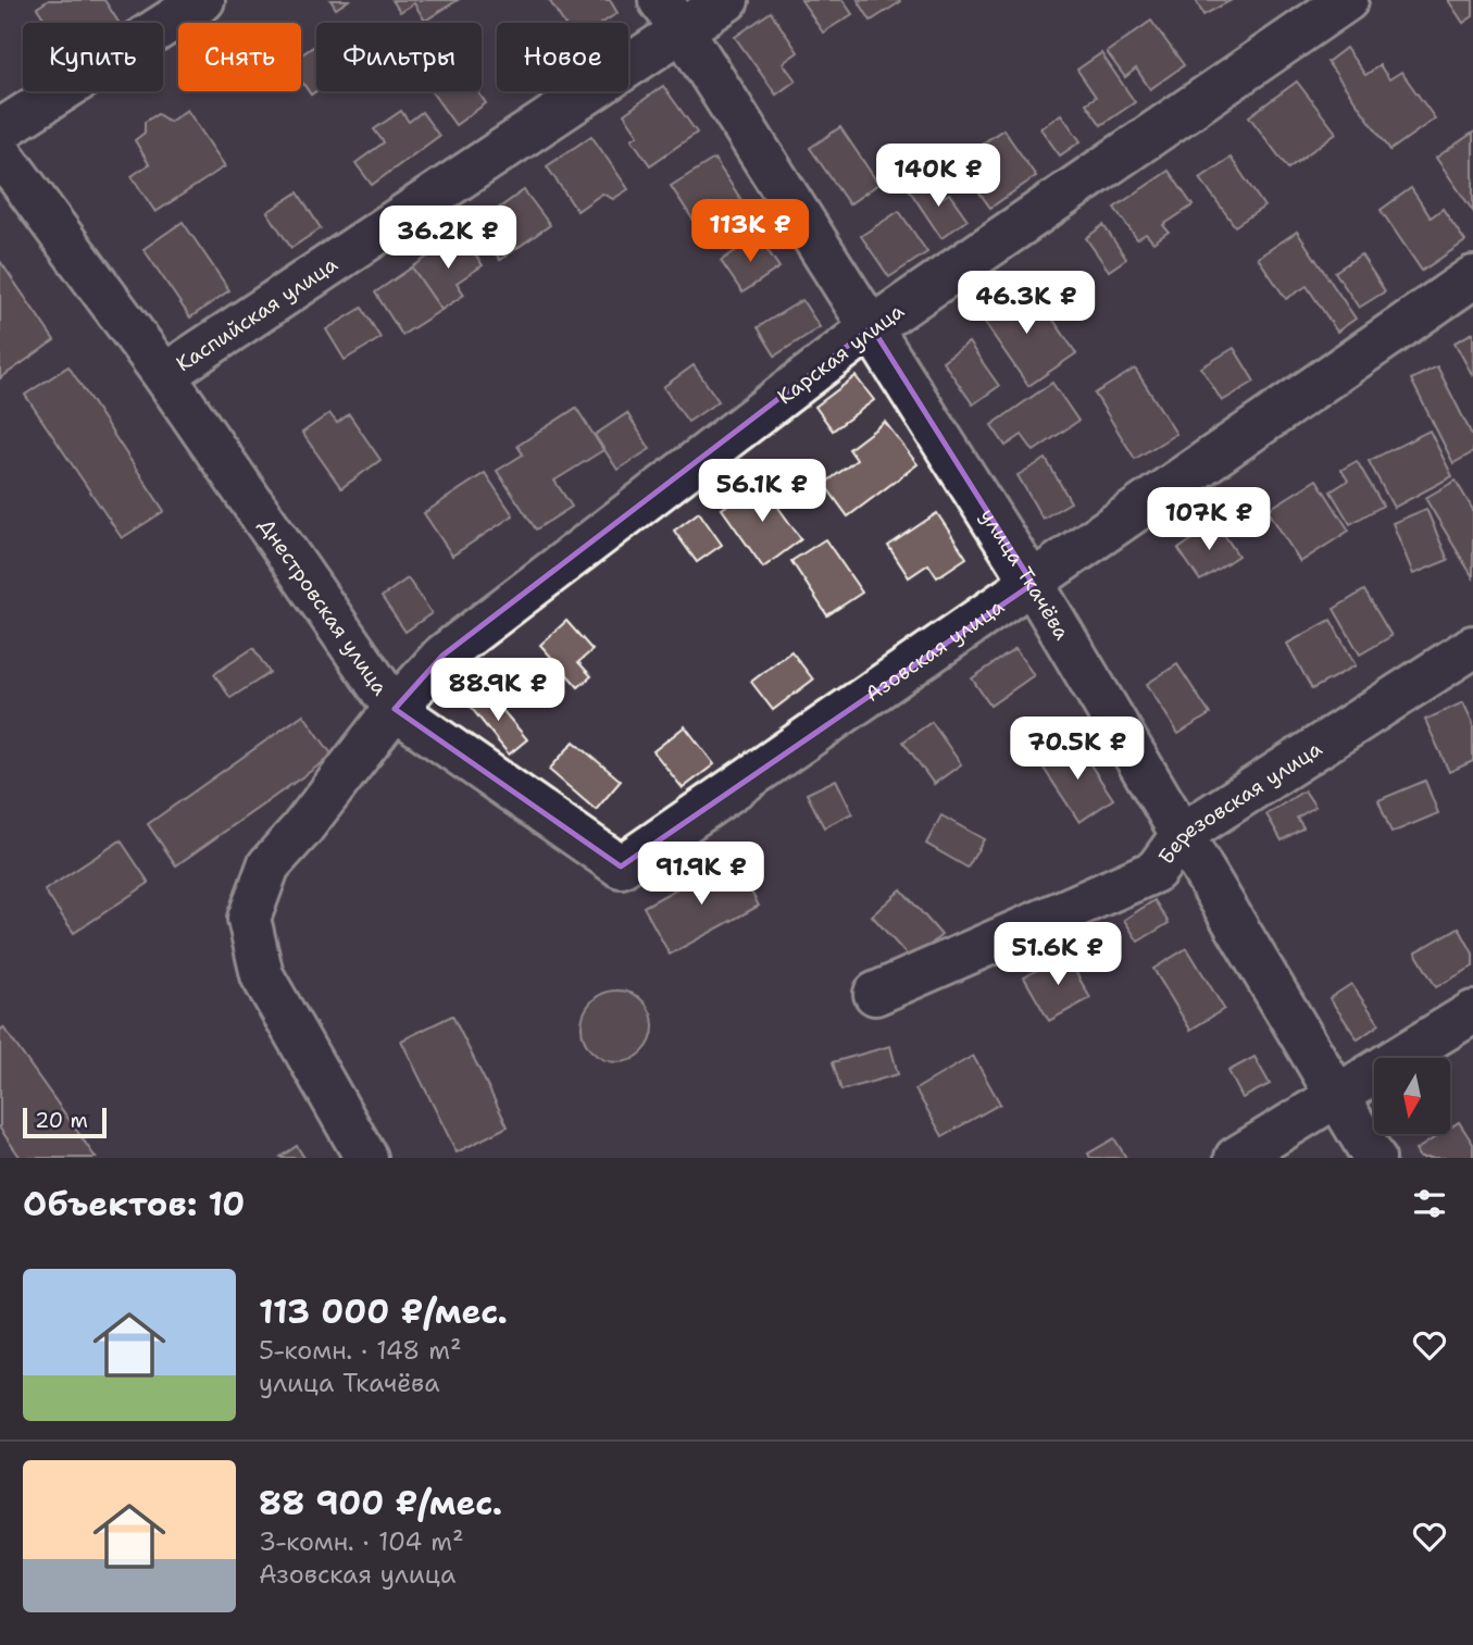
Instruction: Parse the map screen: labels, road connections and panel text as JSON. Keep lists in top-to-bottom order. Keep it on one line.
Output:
{"streets":{"street":["Каспийская улица","Карская улица","улица Ткачёва","Днестровская улица","Азовская улица","Березовская улица"]},"crossings":[["Каспийская улица","улица Ткачёва"],["Каспийская улица","Днестровская улица"],["Карская улица","улица Ткачёва"],["Карская улица","Днестровская улица"],["Карская улица","Азовская улица"],["улица Ткачёва","Азовская улица"],["улица Ткачёва","Березовская улица"],["Днестровская улица","Азовская улица"]],"scale_bar":"20 m","north":"bottom","page":{"chip":["Купить","Снять","Фильтры","Новое"],"price":["140K ₽","113K ₽","36.2K ₽","46.3K ₽","56.1K ₽","107K ₽","88.9K ₽","70.5K ₽","91.9K ₽","51.6K ₽"],"scale":"20 m","heading":"Объектов: 10","list":[{"name":"113 000 ₽/мес.","note":"5-комн. · 148 m² · улица Ткачёва"},{"name":"88 900 ₽/мес.","note":"3-комн. · 104 m² · Азовская улица"}]}}
